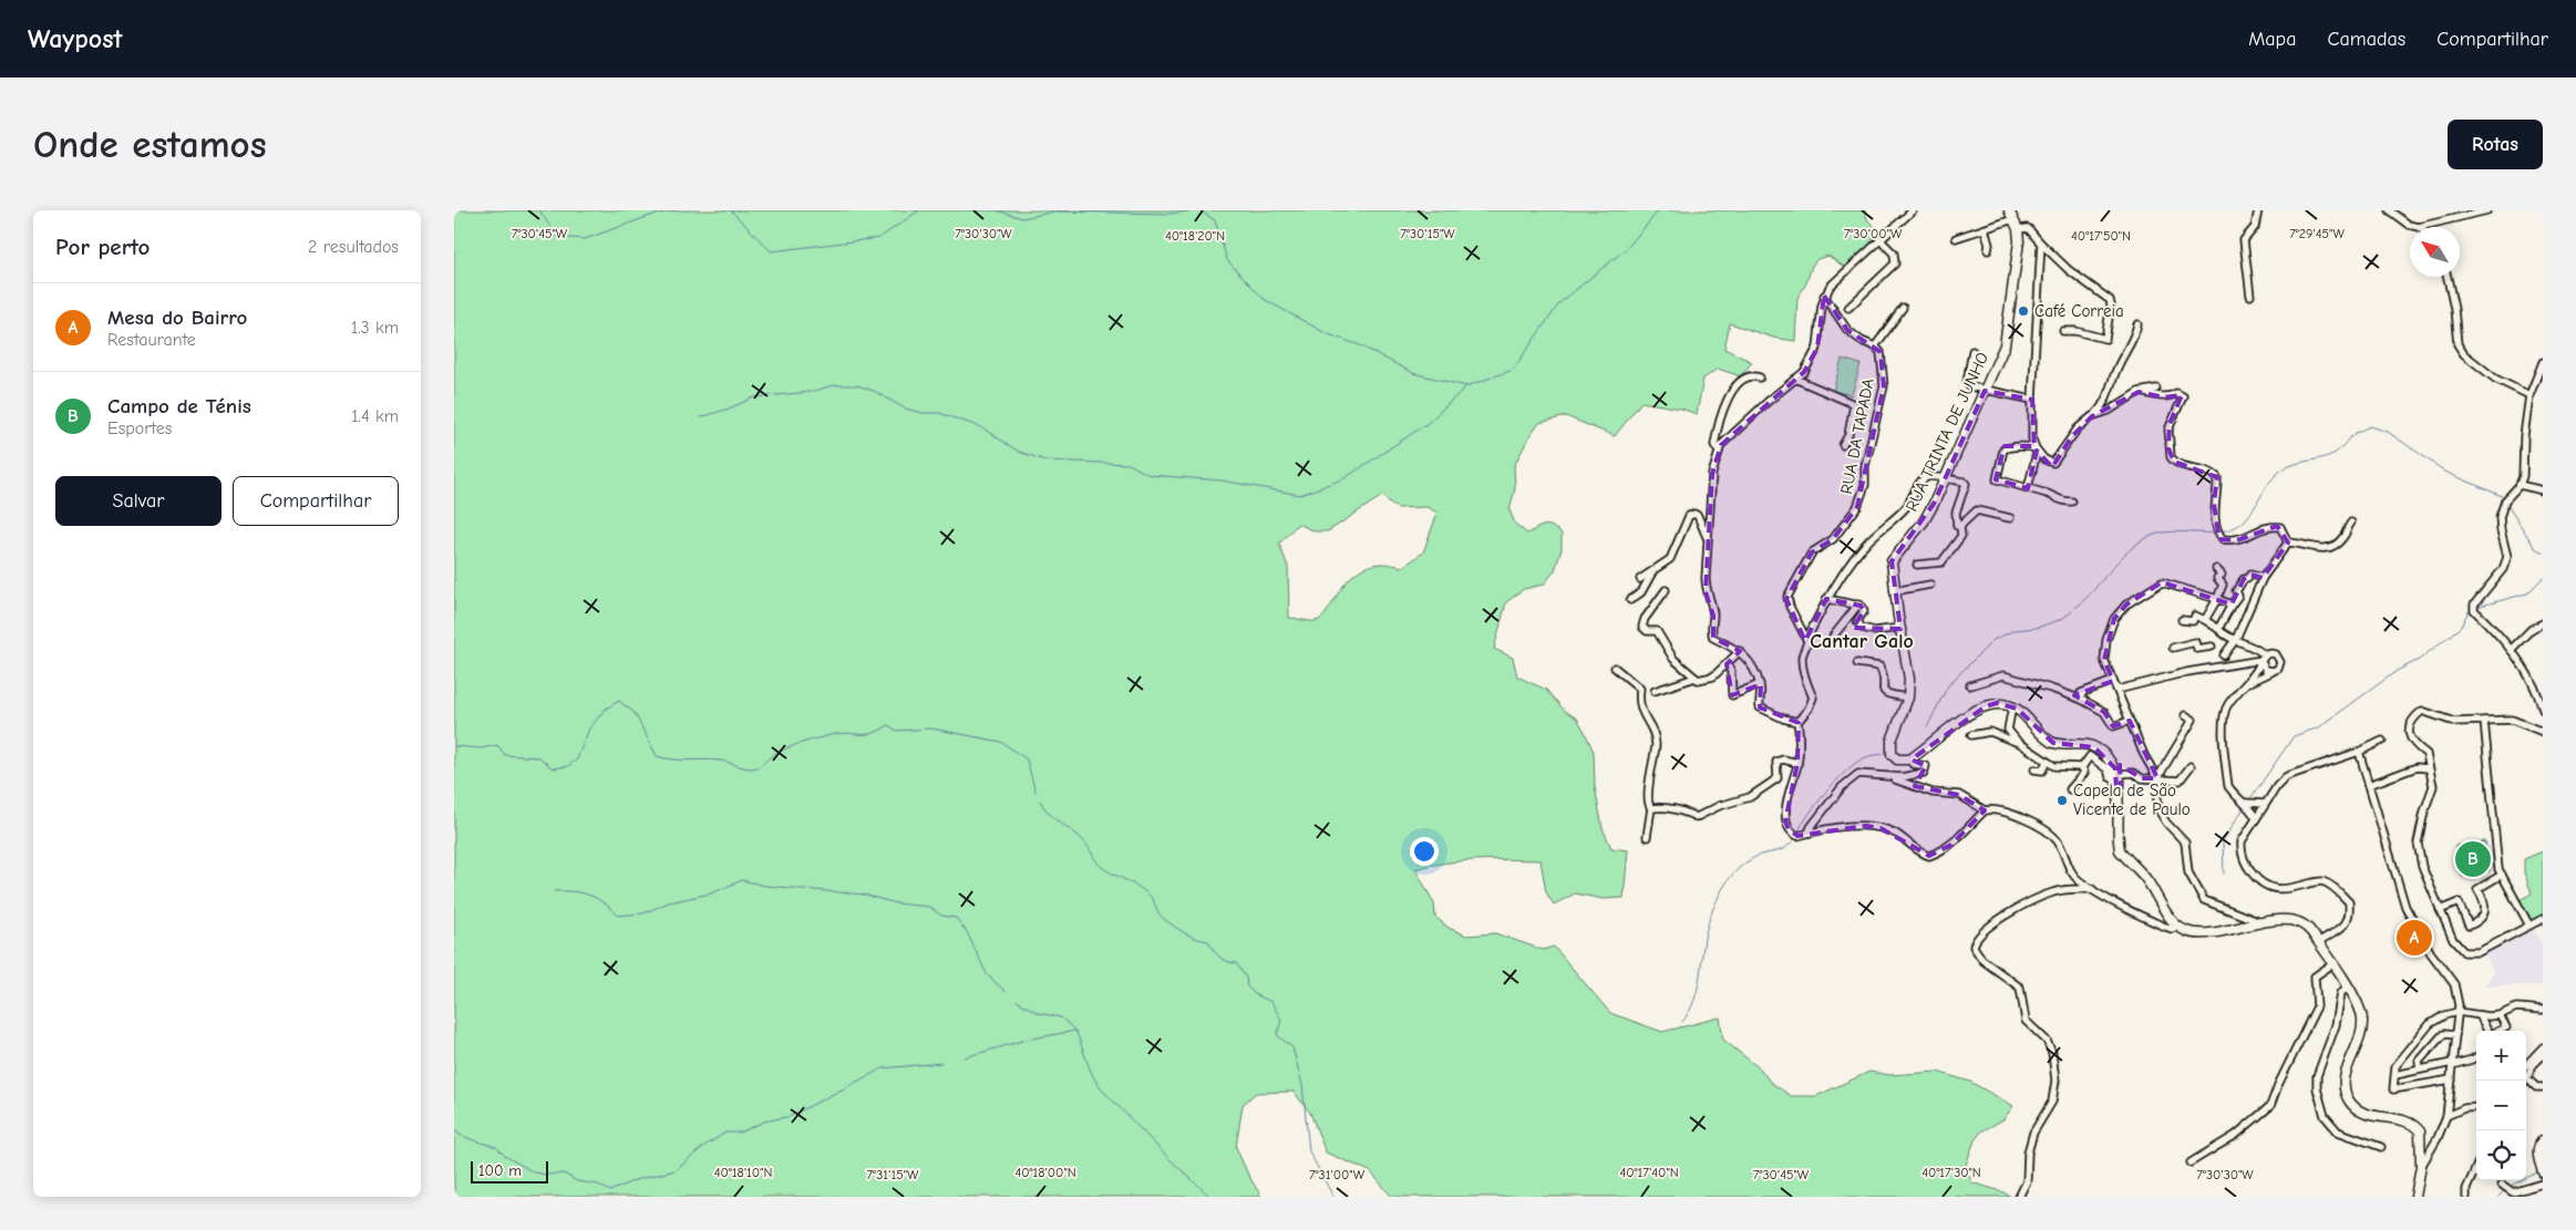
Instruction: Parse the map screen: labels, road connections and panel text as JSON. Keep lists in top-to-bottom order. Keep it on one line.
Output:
{"streets":{"street":["RUA TRINTA DE JUNHO","RUA DA TAPADA"]},"districts":["Cantar Galo"],"places":["Café Correia","Capela de São Vicente de Paulo"],"scale_bar":"100 m","north":"top left","page":{"header":"Waypost","nav":["Mapa","Camadas","Compartilhar"],"buttons":["Rotas",["Salvar","Compartilhar"]],"title":"Onde estamos","heading":["Por perto","2 resultados"],"list":[{"mark":"A","name":"Mesa do Bairro","note":"Restaurante","value":"1.3 km"},{"mark":"B","name":"Campo de Ténis","note":"Esportes","value":"1.4 km"}],"pins":["B","A"],"map_buttons":["+","−"],"scale":"100 m"},"coordinates":["7°30'15\"W","7°30'00\"W","7°30'45\"W","7°30'30\"W","7°29'45\"W","40°18'20\"N","40°17'50\"N","40°18'10\"N","40°18'00\"N","40°17'40\"N","40°17'30\"N","7°31'15\"W","7°31'00\"W"]}
